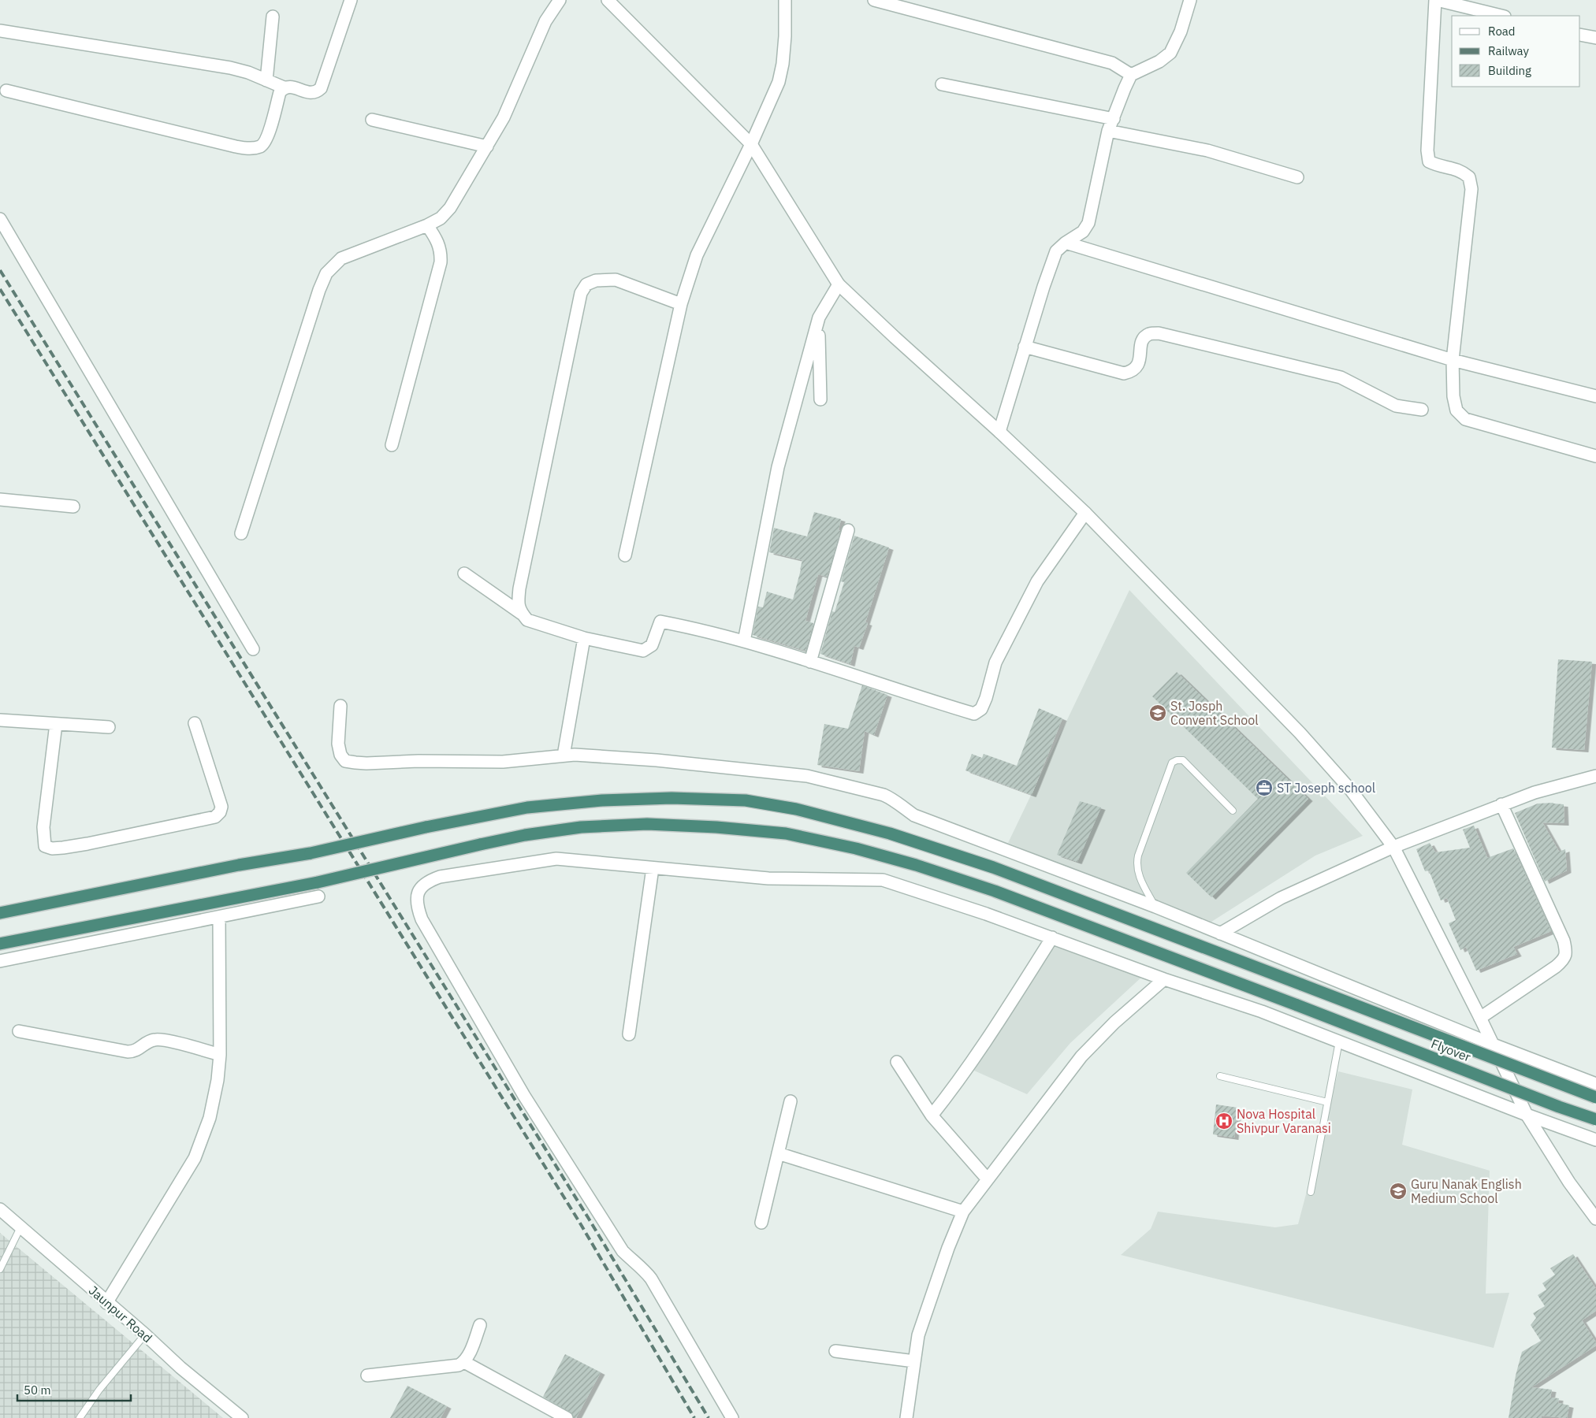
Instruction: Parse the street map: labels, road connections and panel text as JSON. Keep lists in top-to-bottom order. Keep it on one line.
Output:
{"streets":{"highway":["Flyover"],"street":["Jaunpur Road"]},"places":{"school or university":["St. Josph Convent School","Guru Nanak English Medium School"],"office":["ST Joseph school"],"hospital":["Nova Hospital Shivpur Varanasi"]},"legend":["Road","Railway","Building"],"scale_bar":"50 m"}
